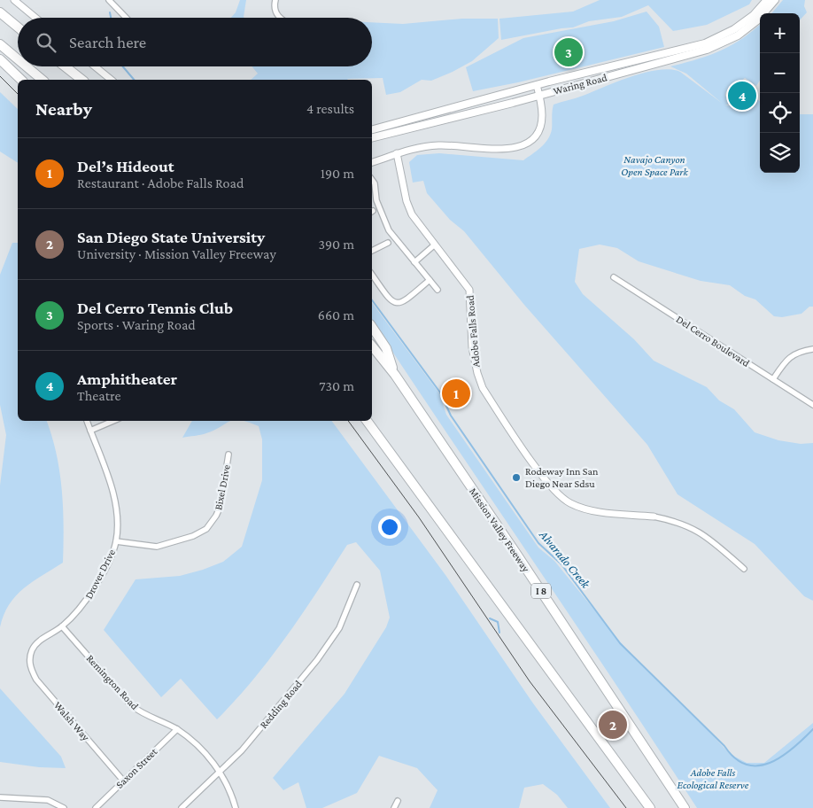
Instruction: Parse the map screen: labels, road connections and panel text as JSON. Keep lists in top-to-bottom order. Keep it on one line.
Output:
{"streets":{"highway":["Mission Valley Freeway","I 8"],"main road":["Waring Road"],"street":["Adobe Falls Road","Del Cerro Boulevard","Bixel Drive","Drover Drive","Remington Road","Redding Road","Walsh Way","Saxon Street"]},"crossings":[["Bixel Drive","Drover Drive"],["Drover Drive","Remington Road"],["Drover Drive","Walsh Way"],["Remington Road","Redding Road"],["Remington Road","Saxon Street"],["Walsh Way","Saxon Street"]],"water":["Alvarado Creek"],"parks":["Navajo Canyon Open Space Park","Adobe Falls Ecological Reserve"],"places":["Rodeway Inn San Diego Near Sdsu"],"page":{"map_buttons":["+","−"],"search":"Search here","pins":["3","4","1","2"],"heading":["Nearby","4 results"],"list":[{"mark":"1","name":"Del’s Hideout","note":"Restaurant · Adobe Falls Road","value":"190 m"},{"mark":"2","name":"San Diego State University","note":"University · Mission Valley Freeway","value":"390 m"},{"mark":"3","name":"Del Cerro Tennis Club","note":"Sports · Waring Road","value":"660 m"},{"mark":"4","name":"Amphitheater","note":"Theatre","value":"730 m"}]}}
